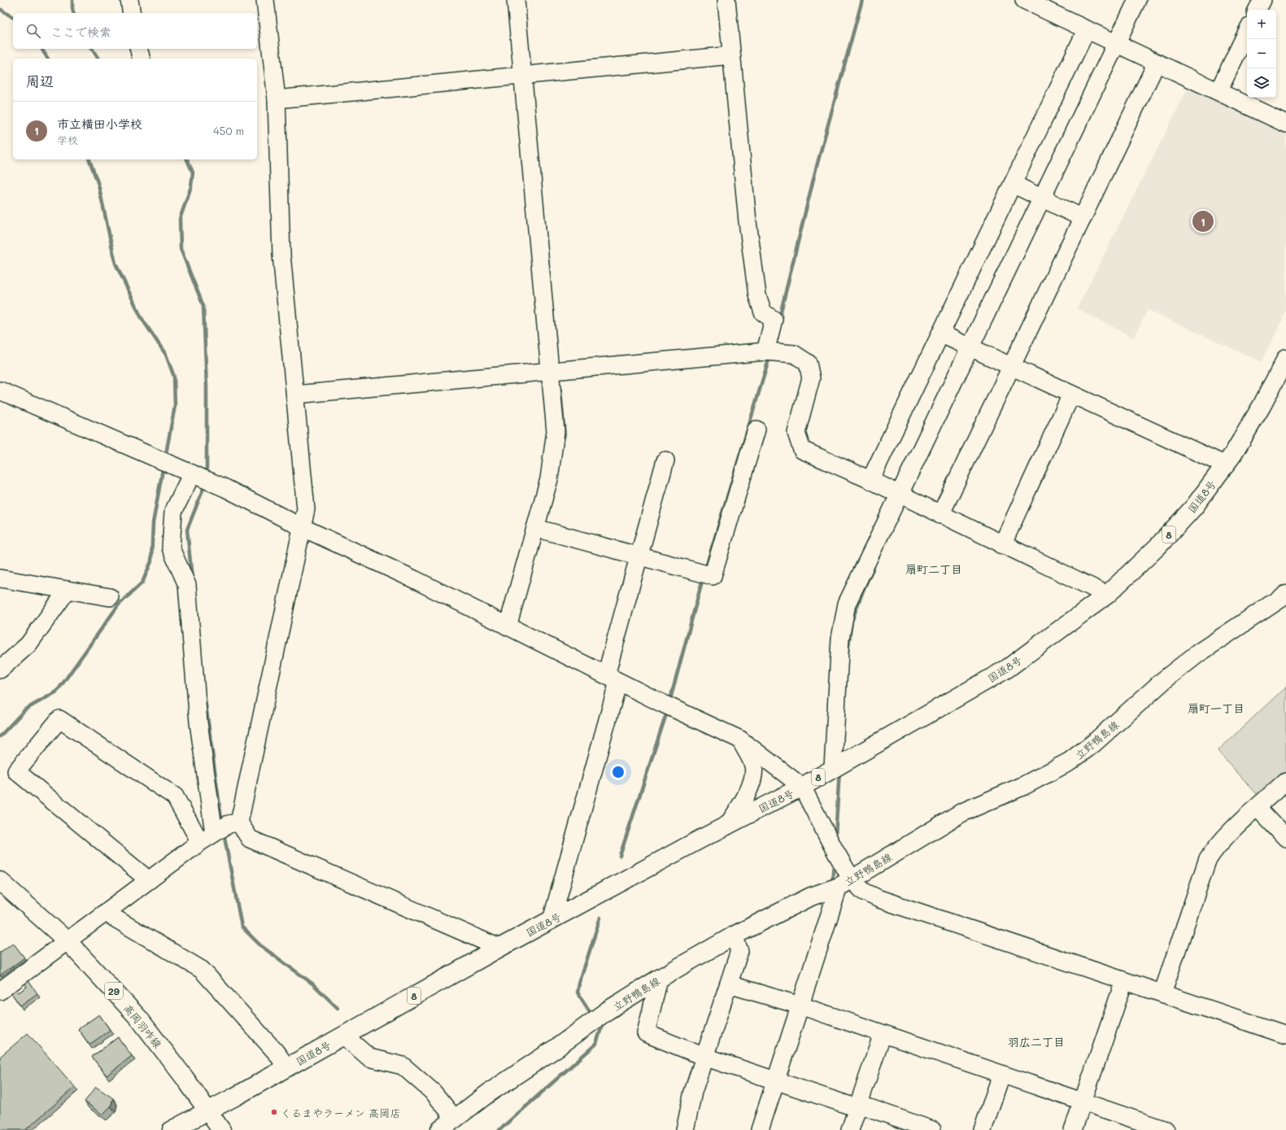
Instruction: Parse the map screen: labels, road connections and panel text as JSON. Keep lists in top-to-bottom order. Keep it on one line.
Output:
{"streets":{"main road":["国道8号","8","立野鴨島線","29","高岡羽咋線"]},"crossings":[["国道8号","高岡羽咋線"]],"districts":["扇町二丁目","扇町一丁目","羽広二丁目"],"places":["くるまやラーメン 高岡店"],"page":{"map_buttons":["+","−"],"search":"ここで検索","heading":"周辺","list":[{"mark":"1","name":"市立横田小学校","note":"学校","value":"450 m"}],"pins":"1"}}
